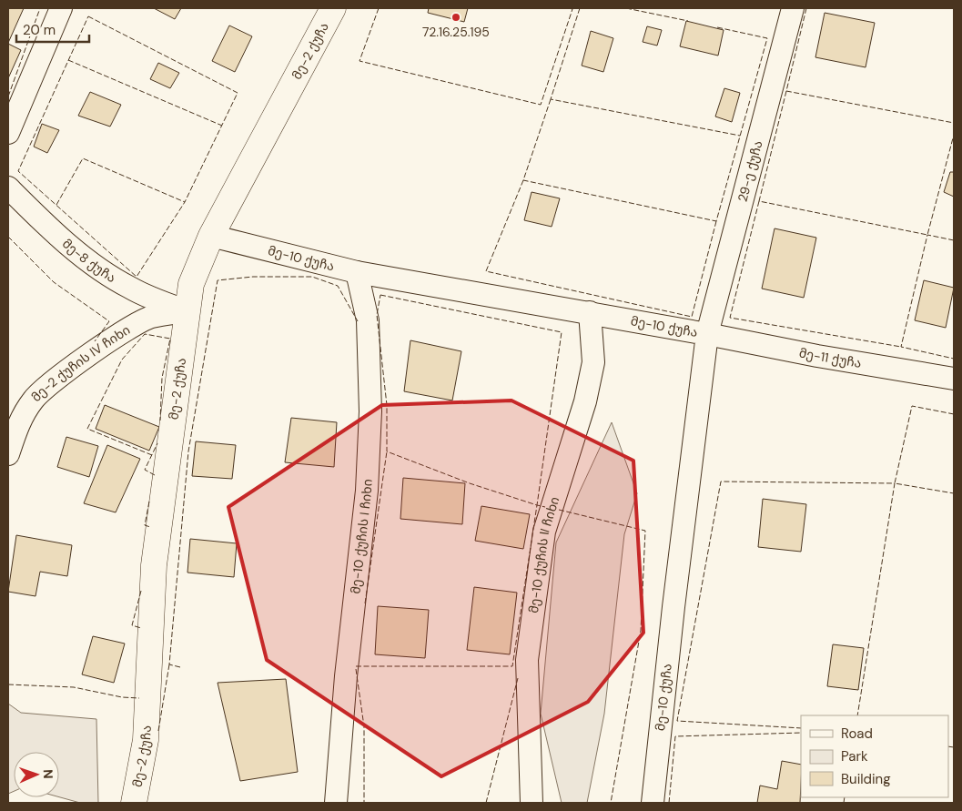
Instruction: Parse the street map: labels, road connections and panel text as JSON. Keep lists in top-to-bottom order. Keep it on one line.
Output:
{"streets":{"main road":["მე-2 ქუჩა"],"street":["29-ე ქუჩა","მე-10 ქუჩა","მე-8 ქუჩა","მე-11 ქუჩა","მე-2 ქუჩის IV ჩიხი","მე-10 ქუჩის I ჩიხი","მე-10 ქუჩის II ჩიხი"]},"crossings":[["მე-2 ქუჩა","მე-10 ქუჩა"],["მე-2 ქუჩა","მე-8 ქუჩა"],["მე-2 ქუჩა","მე-2 ქუჩის IV ჩიხი"],["29-ე ქუჩა","მე-10 ქუჩა"],["29-ე ქუჩა","მე-11 ქუჩა"],["მე-10 ქუჩა","მე-11 ქუჩა"],["მე-10 ქუჩა","მე-10 ქუჩის I ჩიხი"],["მე-10 ქუჩა","მე-10 ქუჩის II ჩიხი"],["მე-8 ქუჩა","მე-2 ქუჩის IV ჩიხი"]],"places":["72.16.25.195"],"legend":["Road","Park","Building"],"scale_bar":"20 m","north":"right"}
